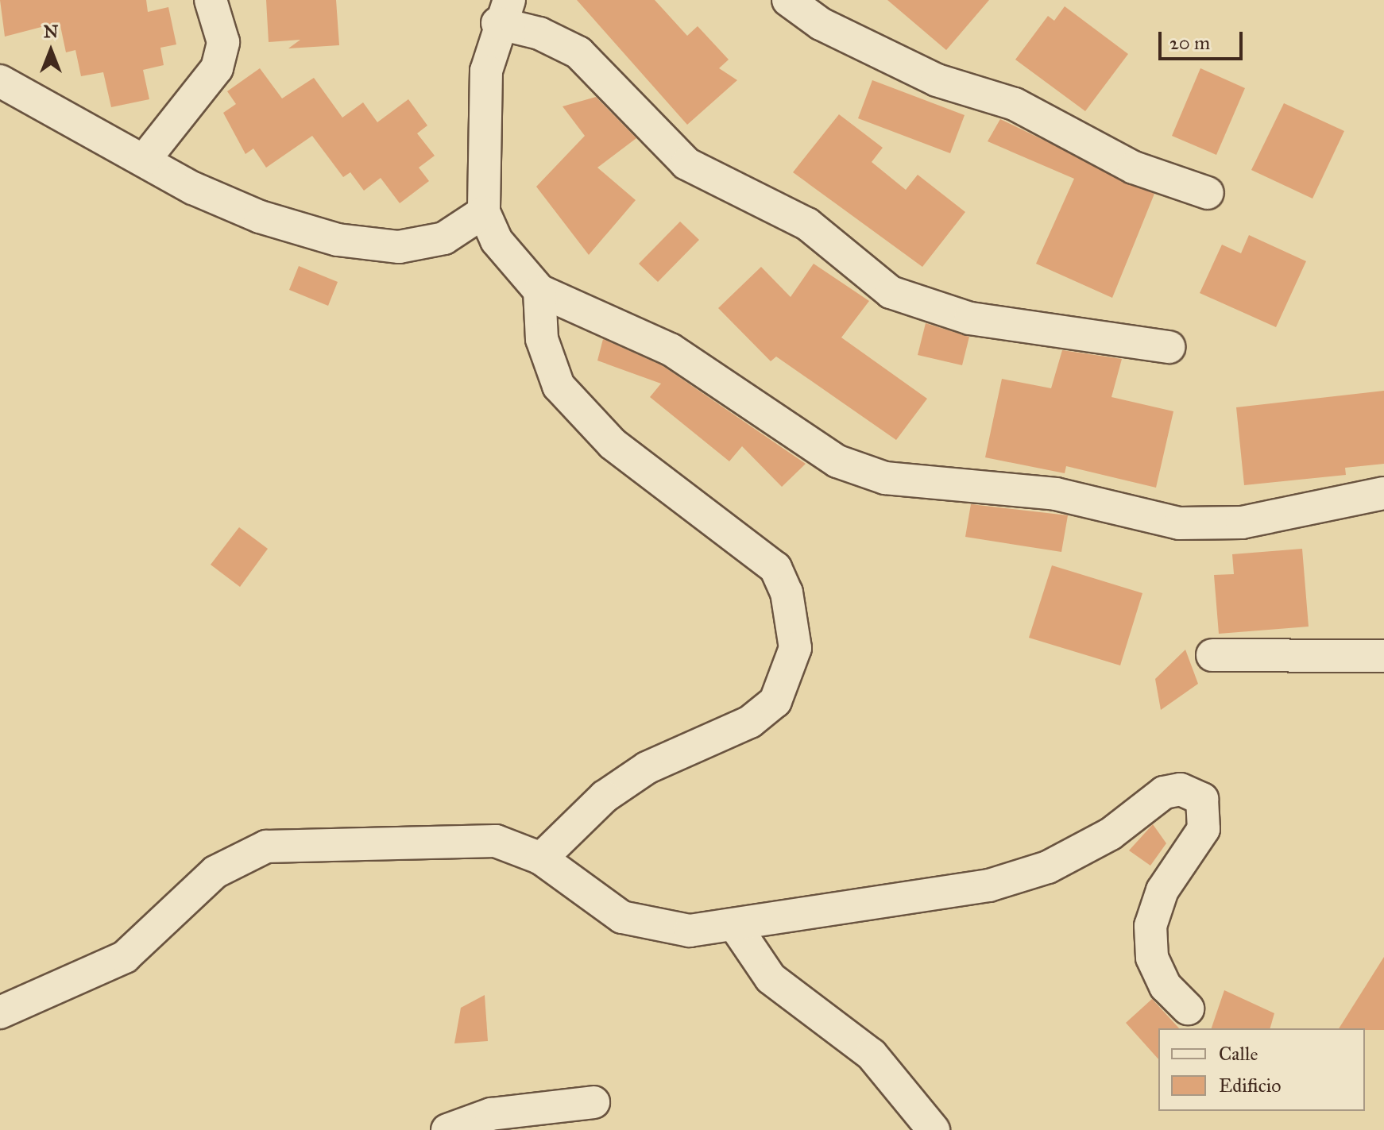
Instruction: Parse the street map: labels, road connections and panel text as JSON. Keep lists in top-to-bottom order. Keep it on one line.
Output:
{"legend":["Calle","Edificio"],"scale_bar":"20 m","north":"top"}
